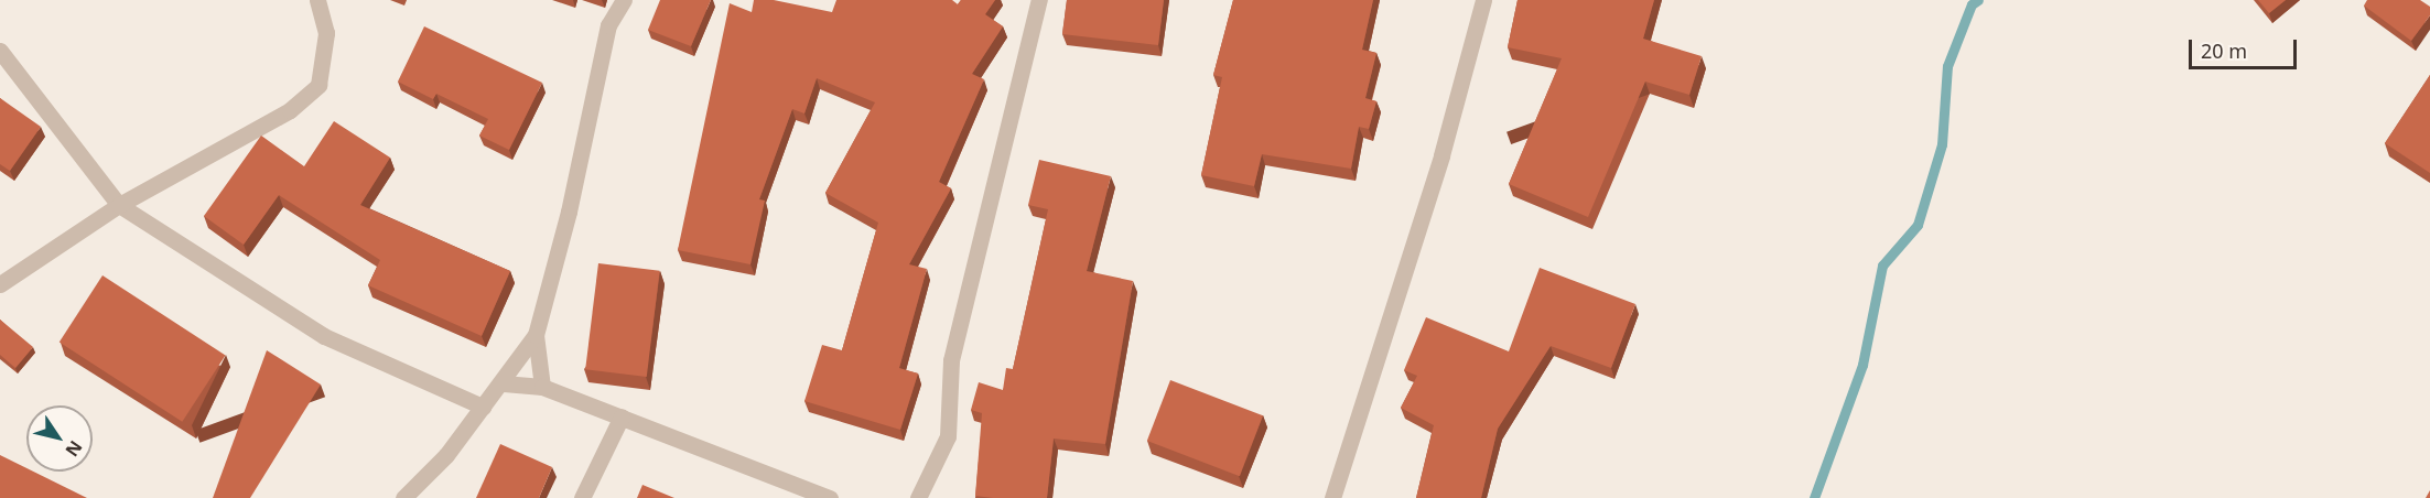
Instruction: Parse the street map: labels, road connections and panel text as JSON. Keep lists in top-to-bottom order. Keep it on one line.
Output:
{"scale_bar":"20 m","north":"bottom right"}
